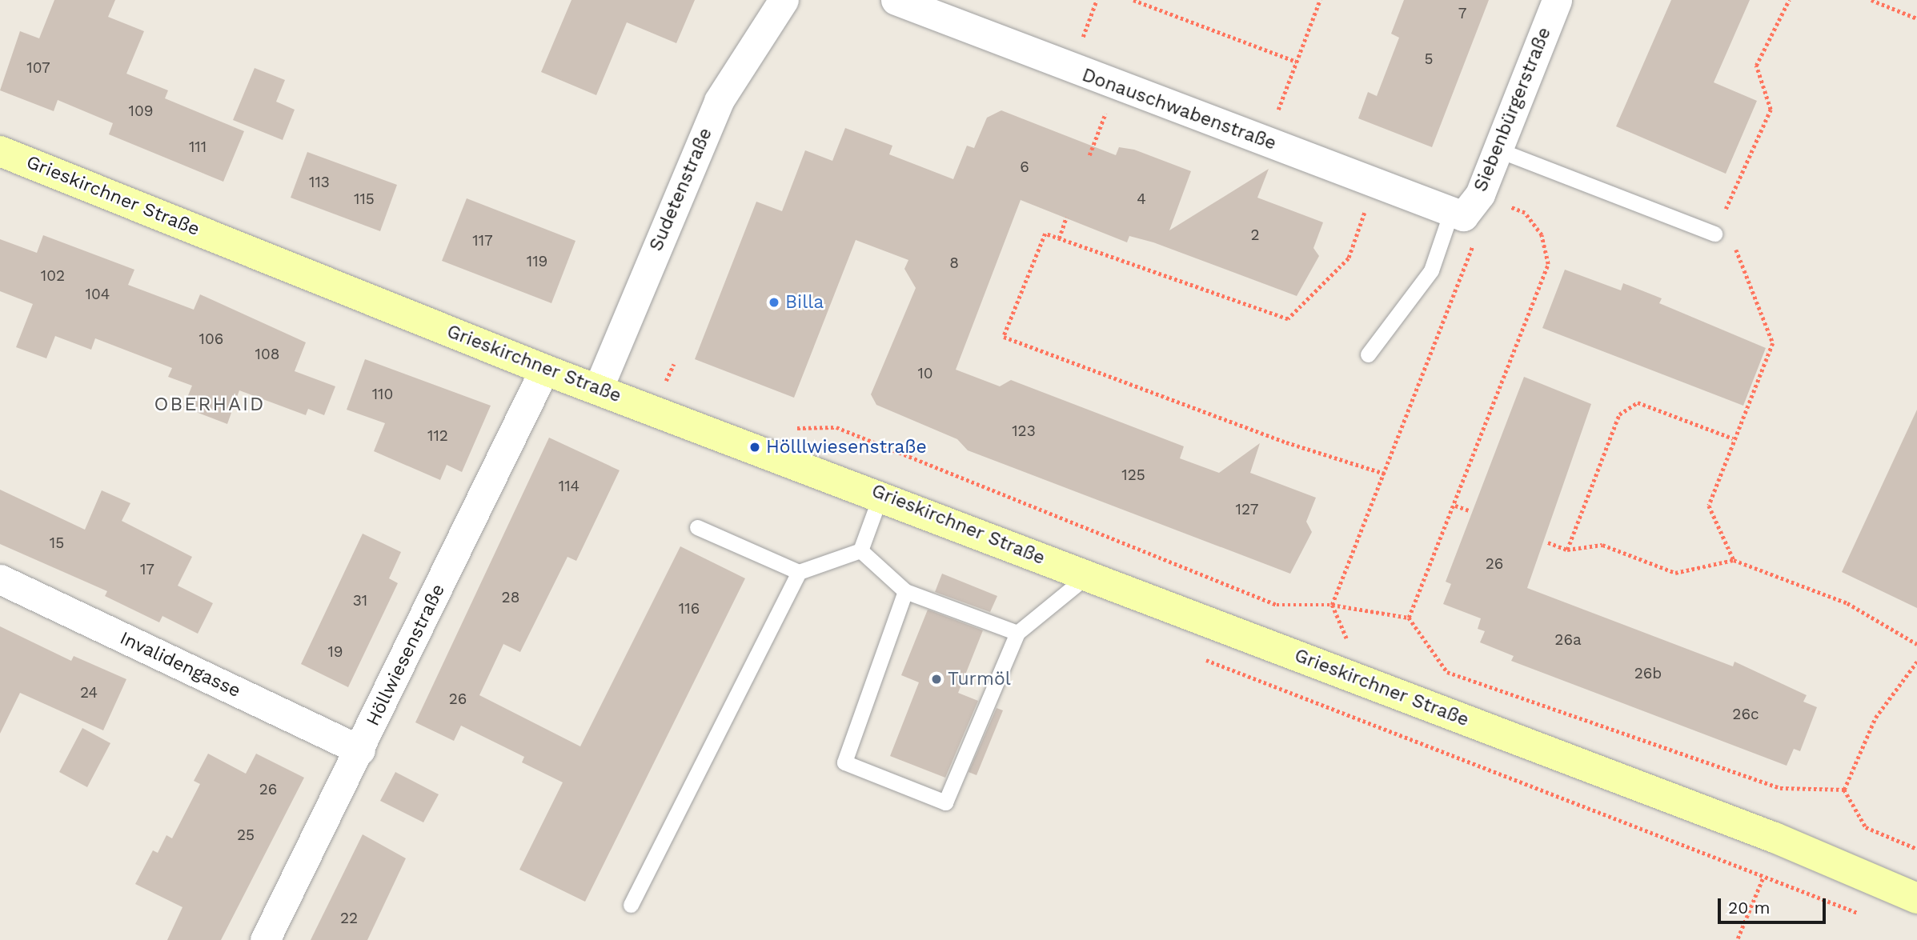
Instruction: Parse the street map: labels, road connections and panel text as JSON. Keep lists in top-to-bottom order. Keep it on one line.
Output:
{"streets":{"main road":["Grieskirchner Straße"],"street":["Donauschwabenstraße","Siebenbürgerstraße","Sudetenstraße","Höllwiesenstraße","Invalidengasse"]},"crossings":[["Donauschwabenstraße","Siebenbürgerstraße"],["Sudetenstraße","Grieskirchner Straße"],["Grieskirchner Straße","Höllwiesenstraße"],["Höllwiesenstraße","Invalidengasse"]],"districts":["OBERHAID"],"places":["Billa","Hölllwiesenstraße","Turmöl"],"house_numbers":["7","5","107","109","111","6","113","115","4","2","117","119","8","102","104","106","108","10","110","123","112","125","114","127","15","26","17","28","31","116","26a","19","26b","24","26","26c","26","25","22"],"scale_bar":"20 m"}
